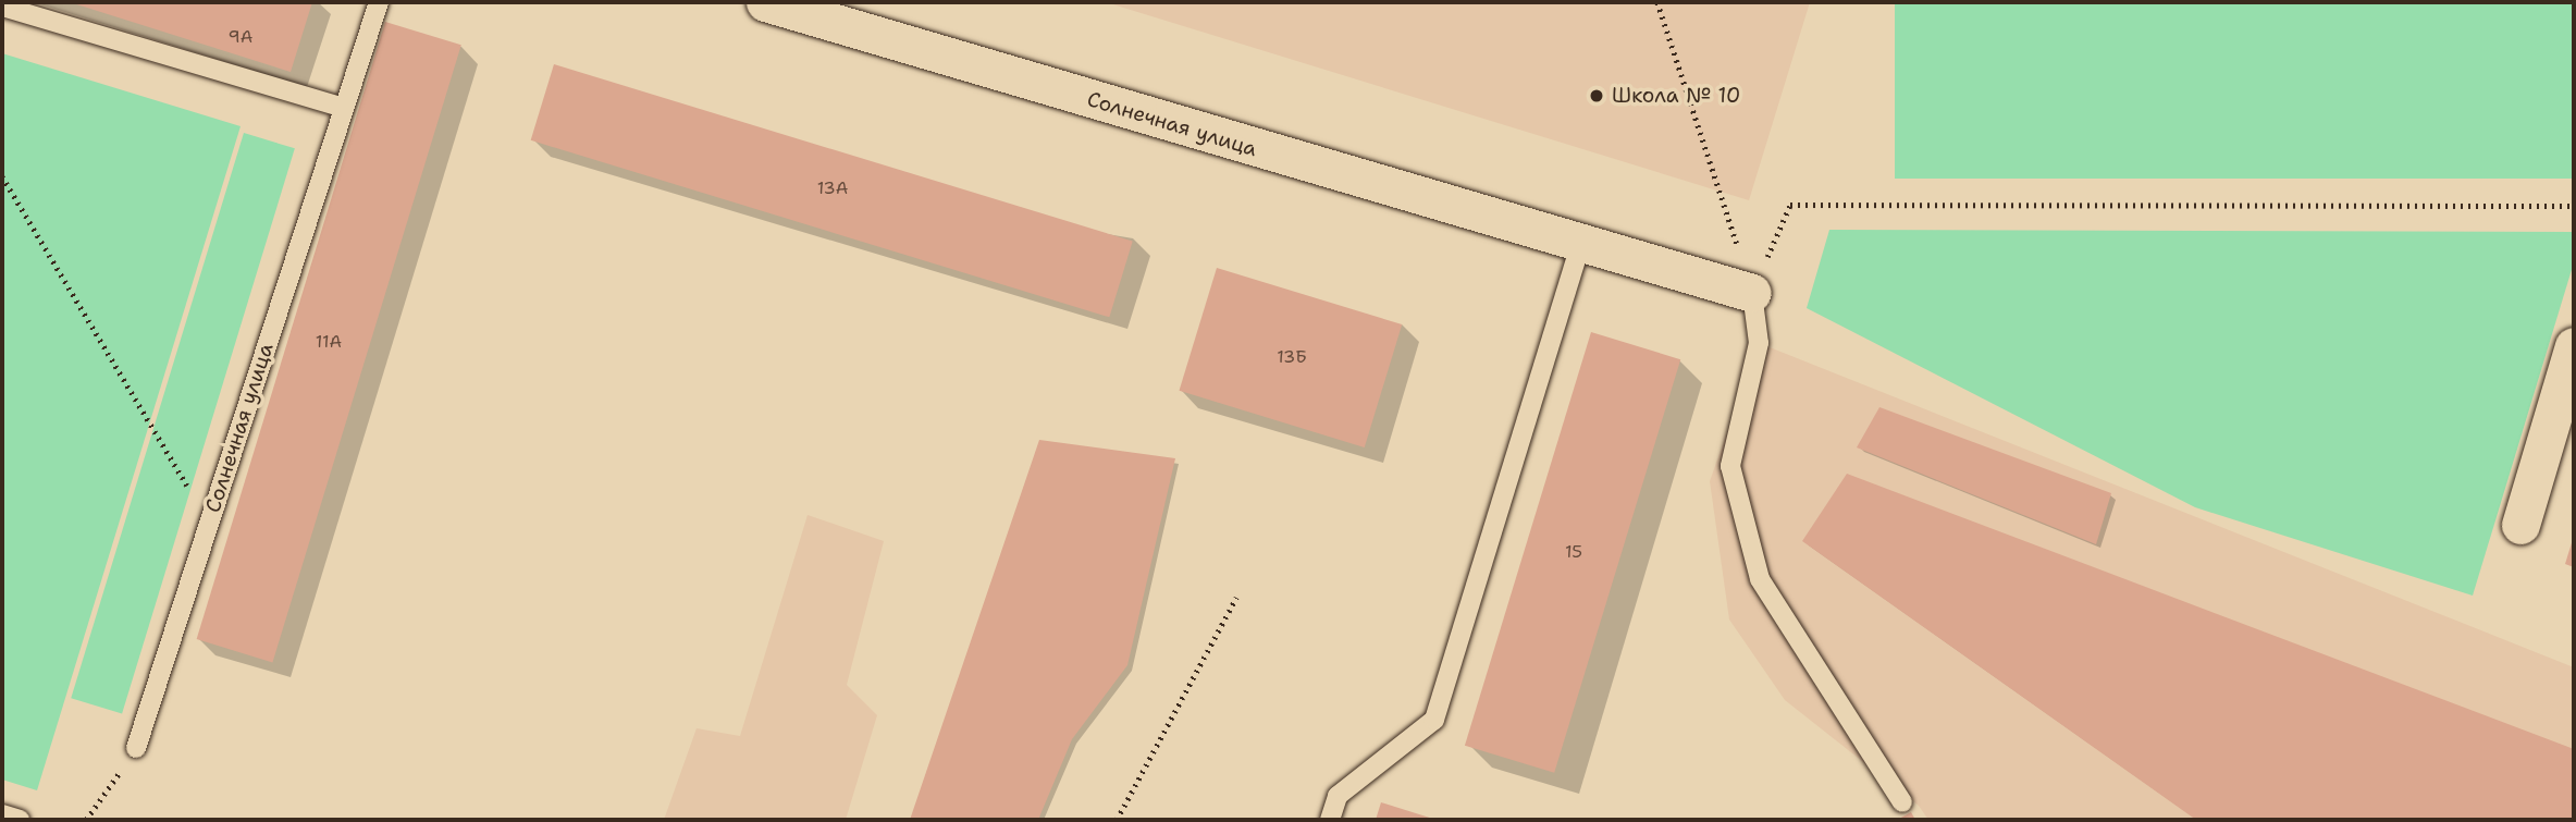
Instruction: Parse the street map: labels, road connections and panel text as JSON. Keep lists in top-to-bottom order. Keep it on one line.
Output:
{"streets":{"street":["Солнечная улица"]},"places":["Школа № 10"],"house_numbers":["9А","13А","11А","13Б","15"]}
